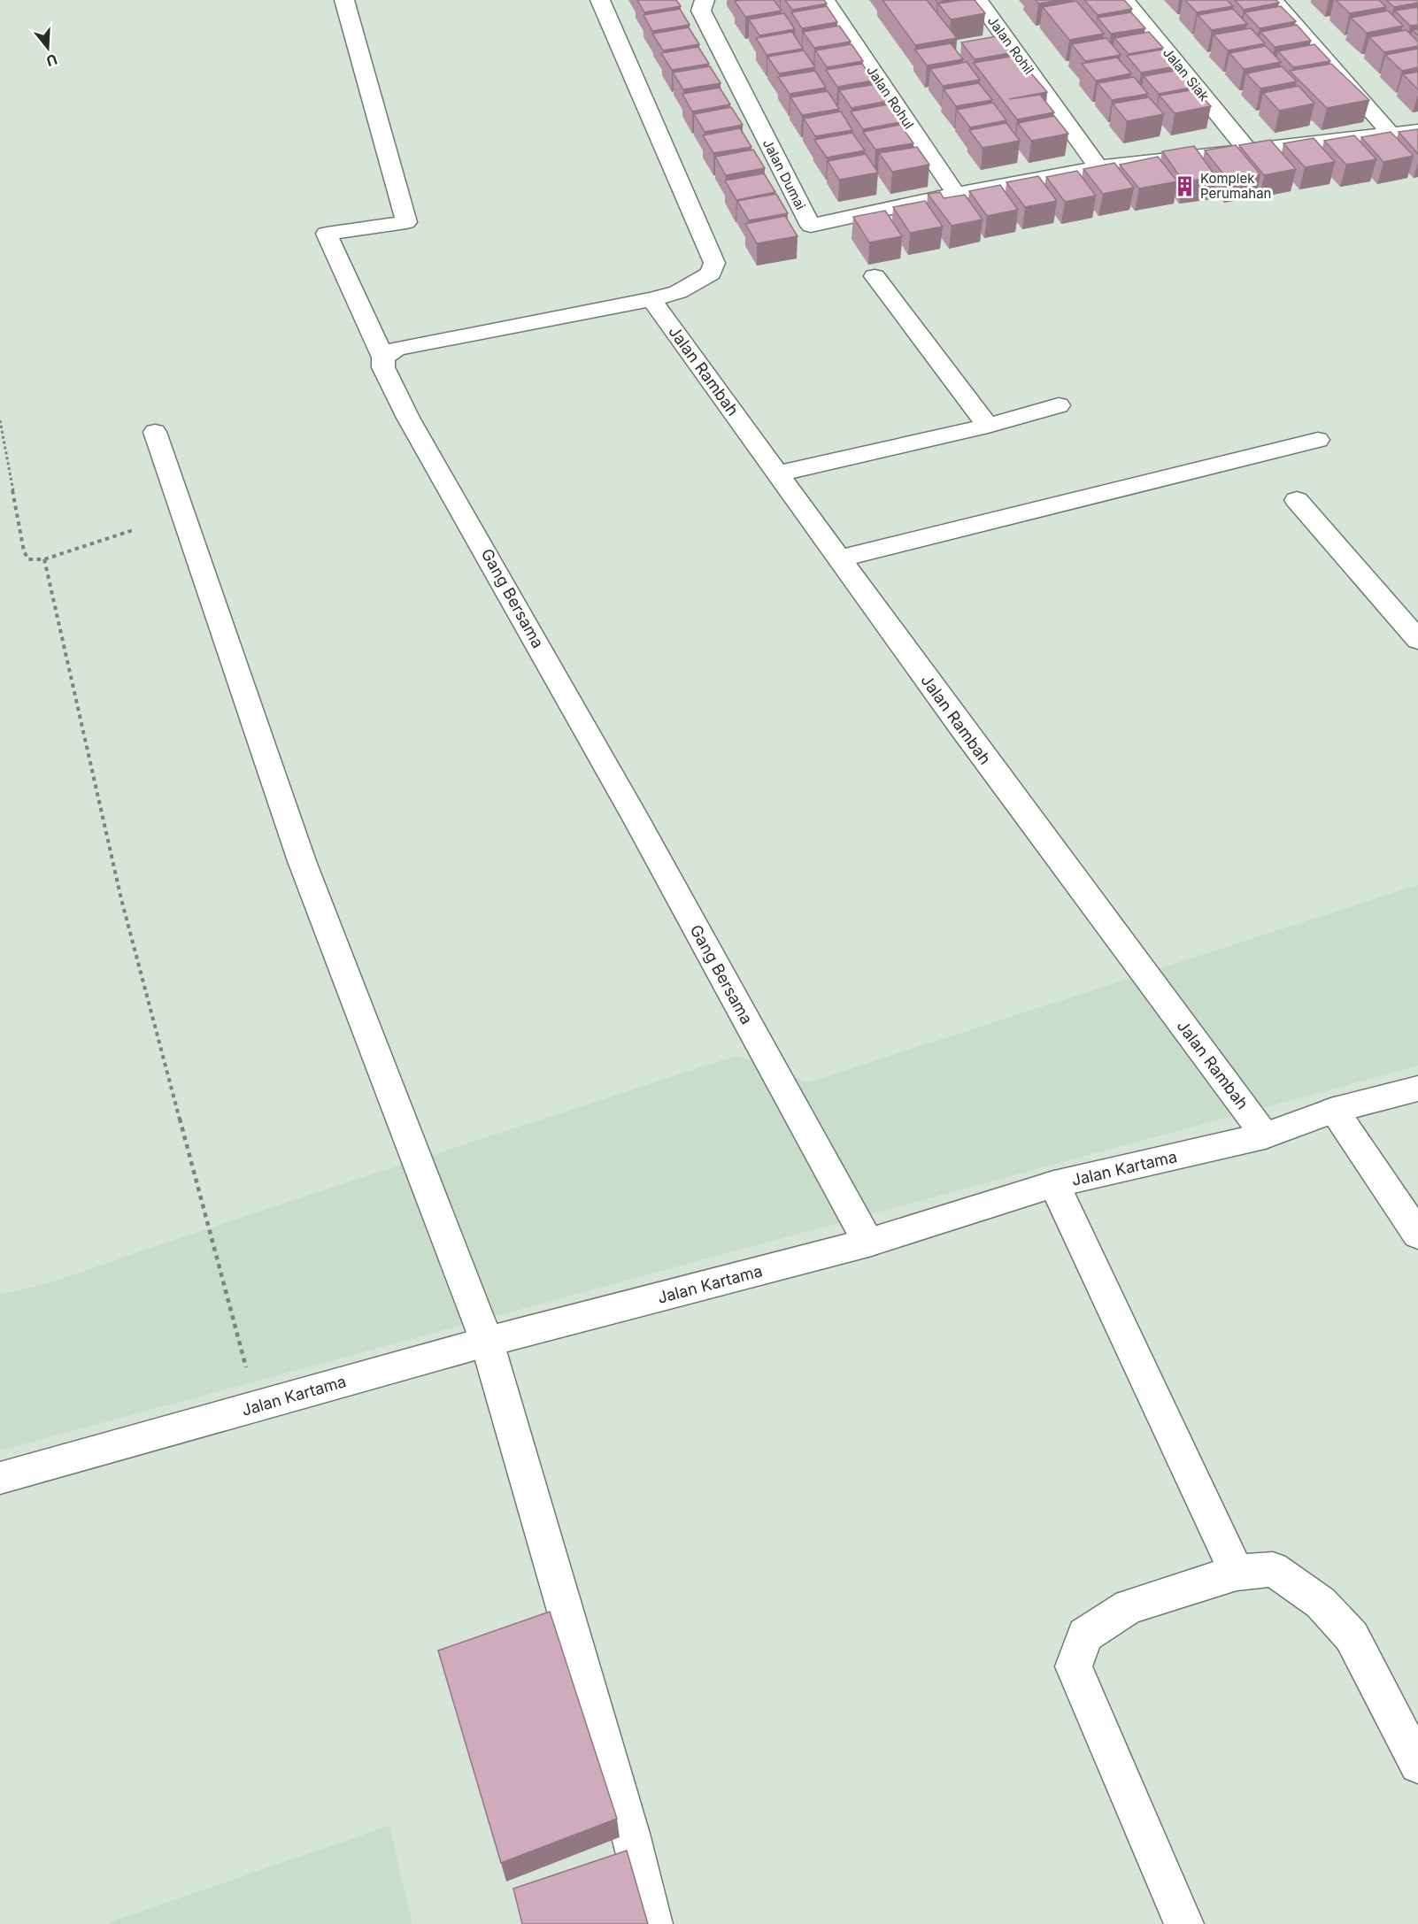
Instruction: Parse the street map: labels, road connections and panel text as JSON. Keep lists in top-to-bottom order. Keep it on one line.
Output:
{"streets":{"street":["Jalan Rohil","Jalan Siak","Jalan Rohul","Jalan Dumai","Jalan Rambah","Gang Bersama","Jalan Kartama"]},"crossings":[["Jalan Rohil","Jalan Dumai"],["Jalan Siak","Jalan Dumai"],["Jalan Rohul","Jalan Dumai"],["Jalan Rambah","Jalan Kartama"],["Gang Bersama","Jalan Kartama"]],"places":{"building":["Komplek Perumahan"]},"north":"bottom"}
